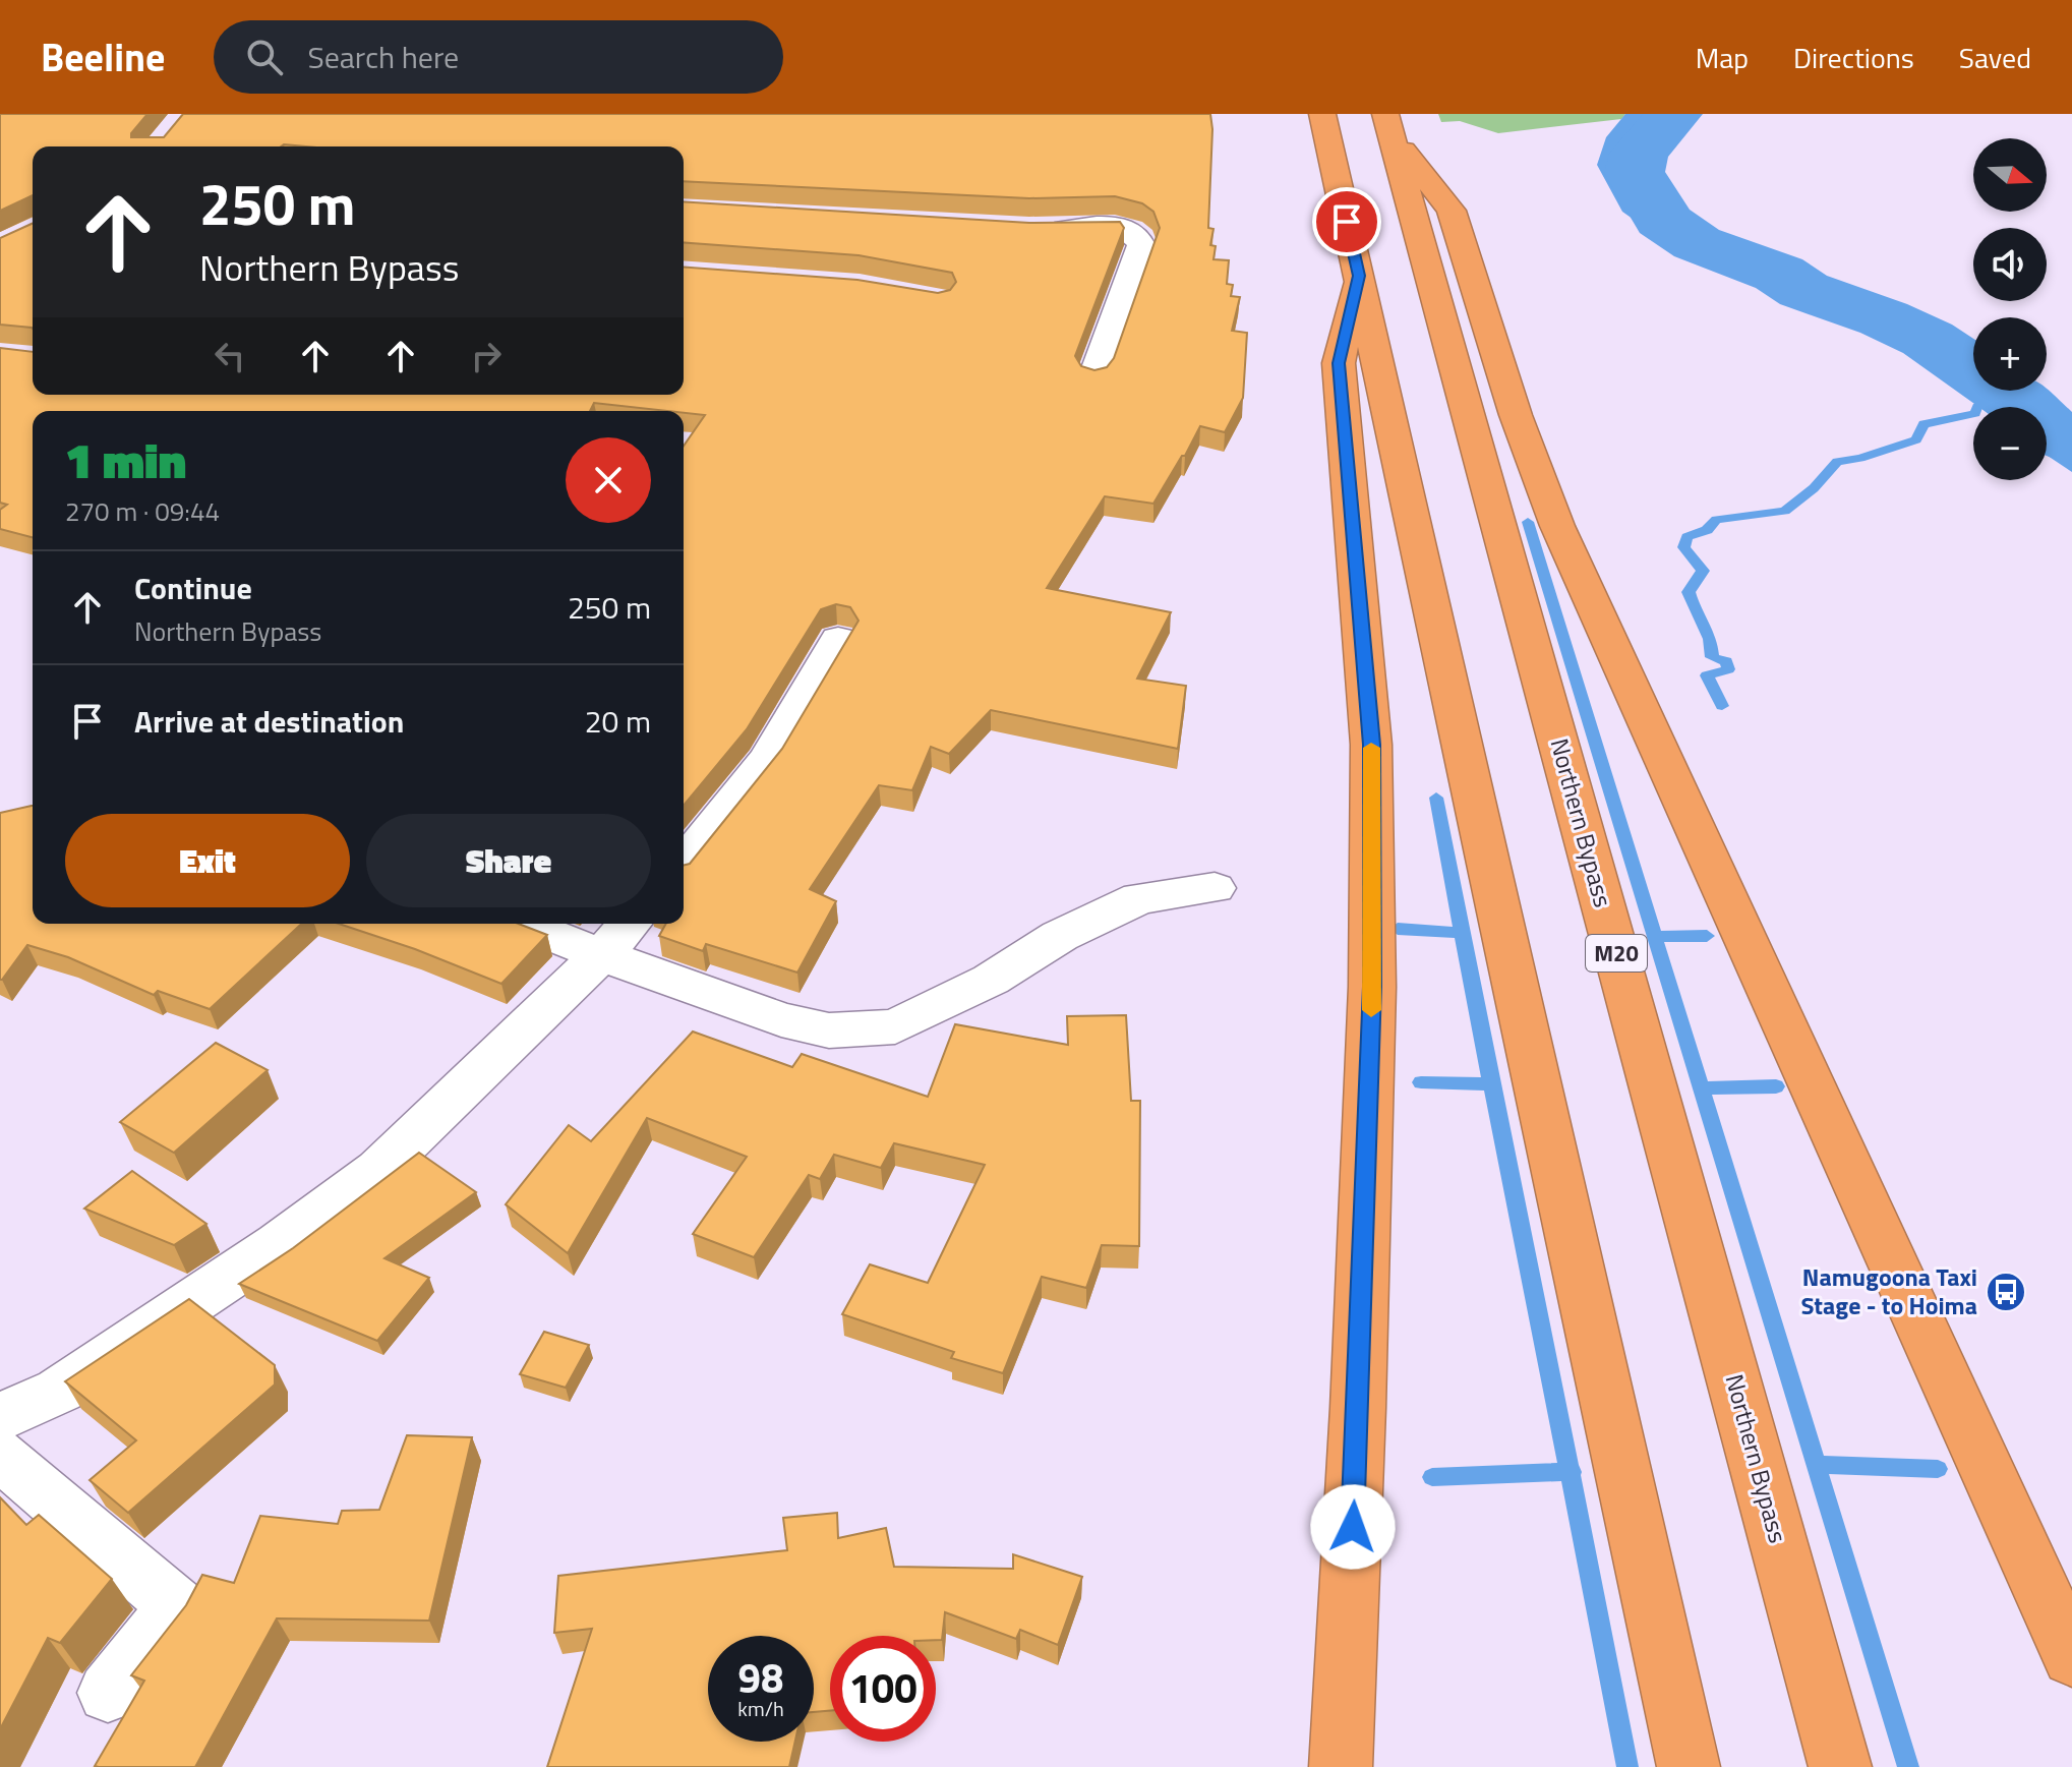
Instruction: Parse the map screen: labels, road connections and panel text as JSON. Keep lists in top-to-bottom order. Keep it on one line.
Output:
{"streets":{"highway":["Northern Bypass","M20"]},"places":{"bus stop":["Namugoona Taxi Stage - to Hoima"]},"north":"right","page":{"header":"Beeline","search":"Search here","nav":["Map","Directions","Saved"],"map_buttons":["+","−"],"turn":["250 m","Northern Bypass"],"heading":["1 min","270 m · 09:44"],"list":[{"name":"Continue","note":"Northern Bypass","value":"250 m"},{"name":"Arrive at destination","value":"20 m"}],"buttons":["Exit","Share"],"speed":"98 km/h","limit":"100"}}
